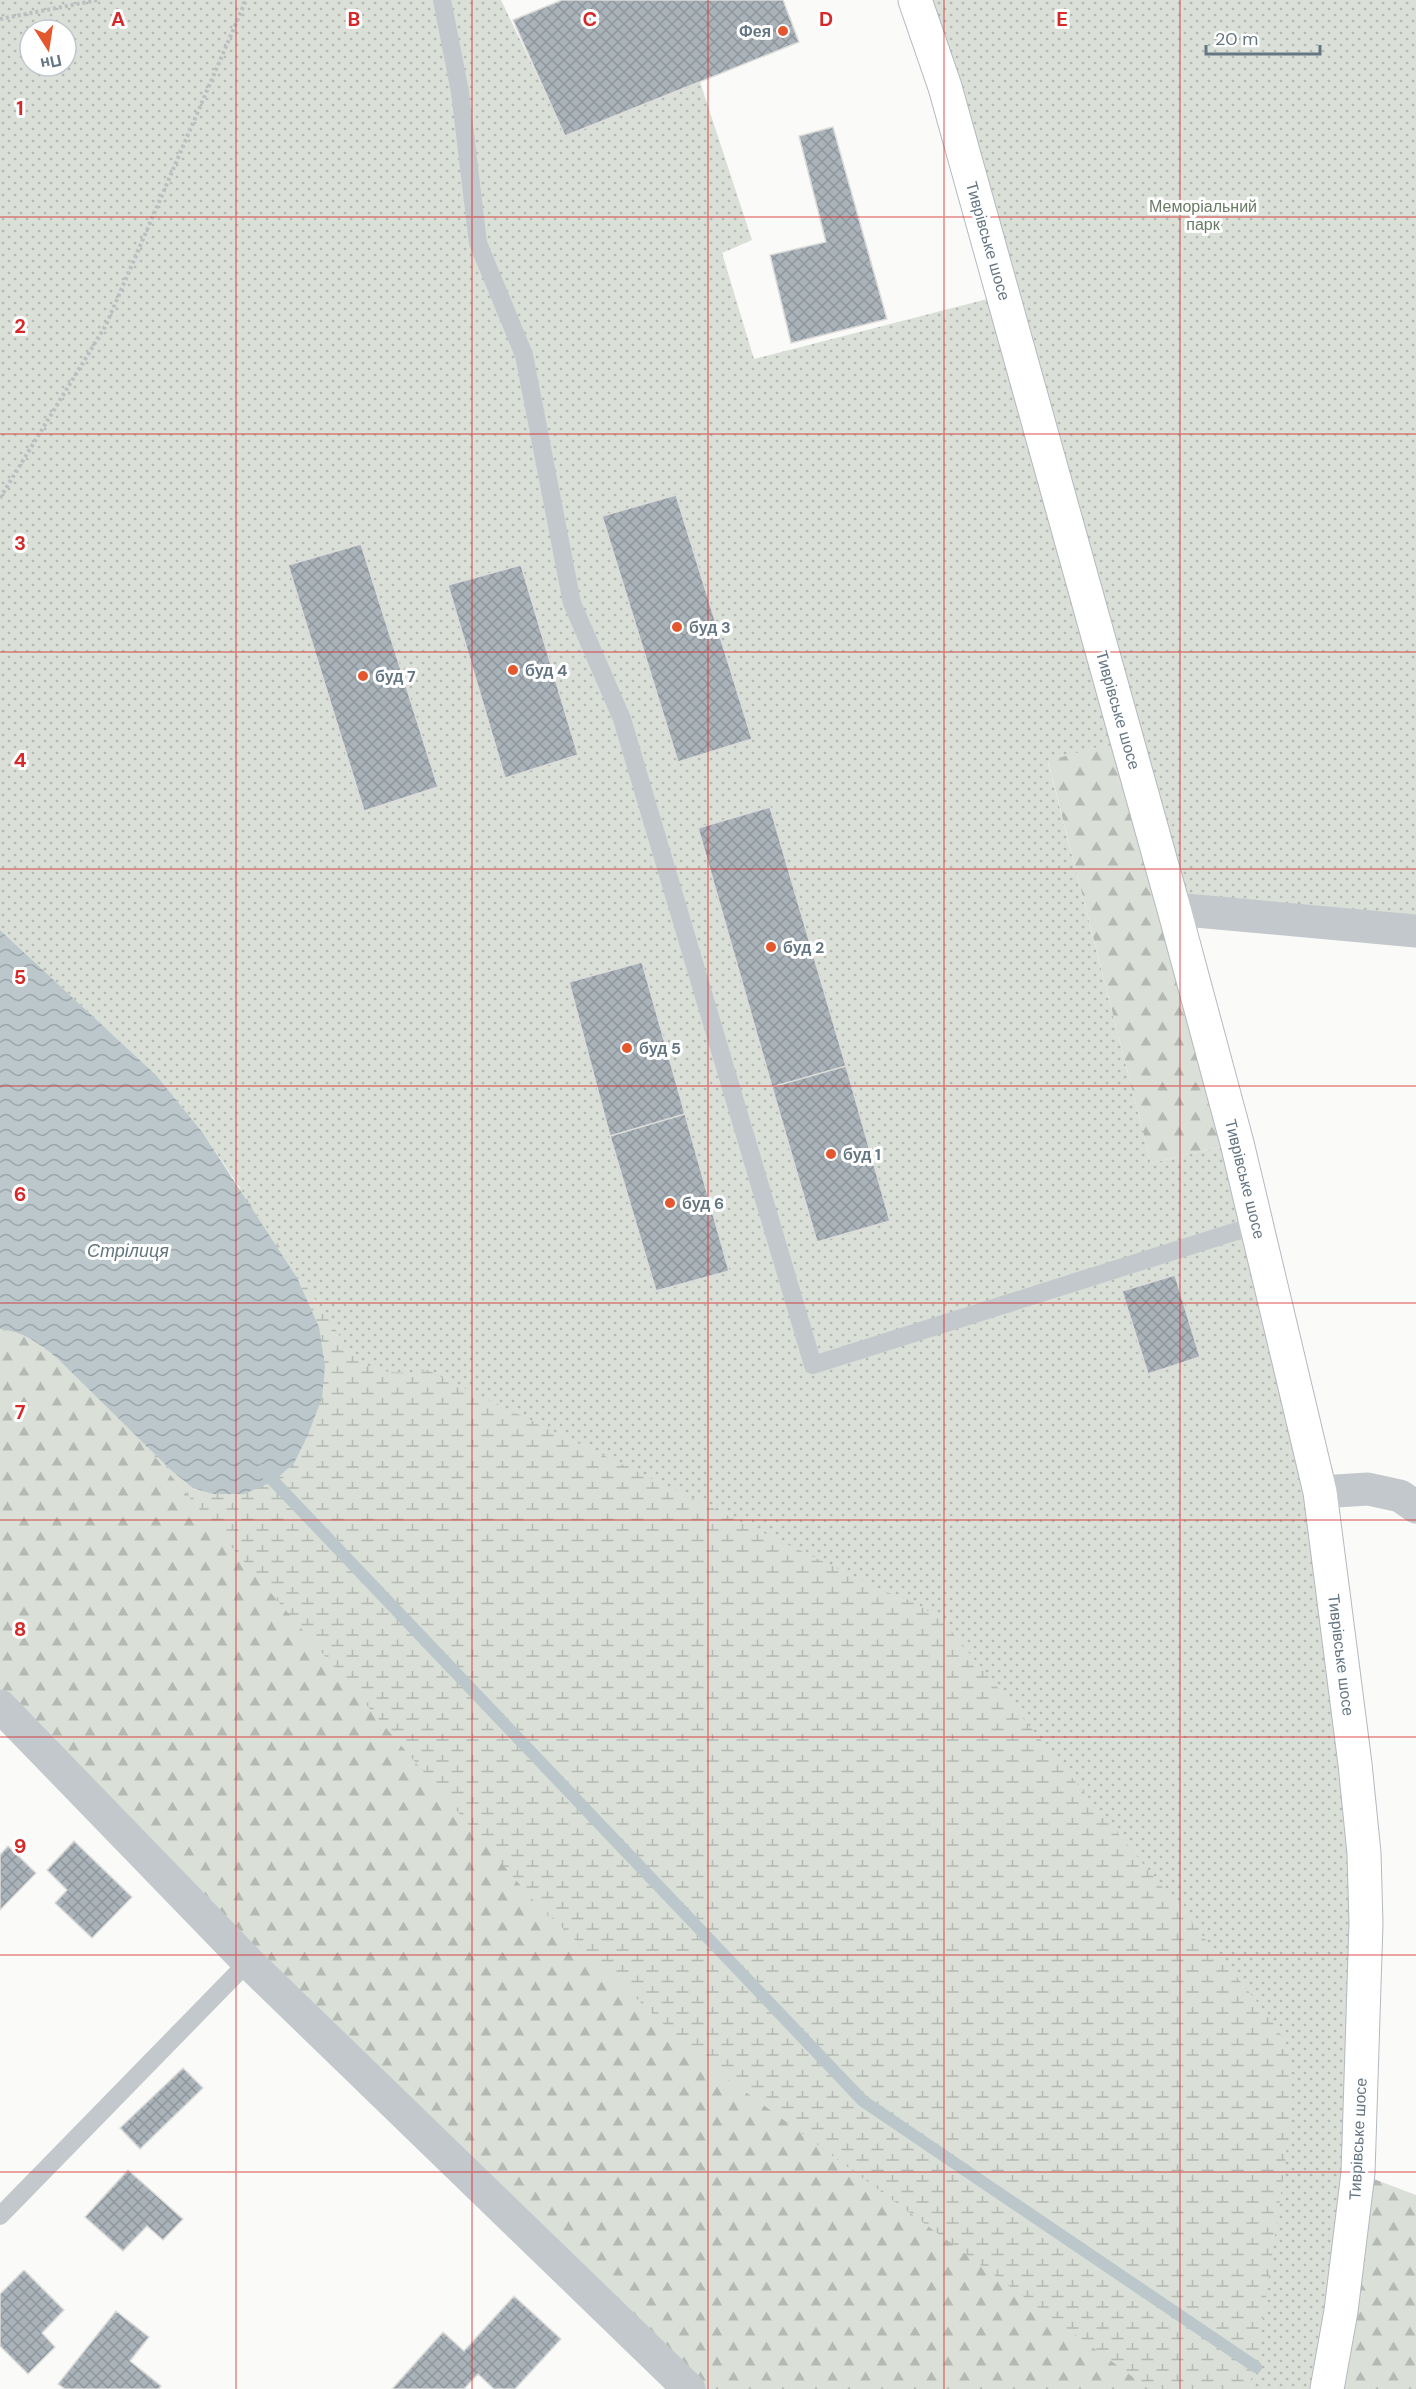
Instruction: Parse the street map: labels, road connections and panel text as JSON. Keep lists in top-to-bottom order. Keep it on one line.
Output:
{"streets":{"main road":["Тиврівське шосе"]},"water":["Стрілиця"],"parks":["Меморіальний парк"],"places":["Фея","буд 3","буд 4","буд 7","буд 2","буд 5","буд 1","буд 6"],"scale_bar":"20 m","north":"bottom","grid":{"columns":["A","B","C","D","E"],"rows":["1","2","3","4","5","6","7","8","9"]}}
